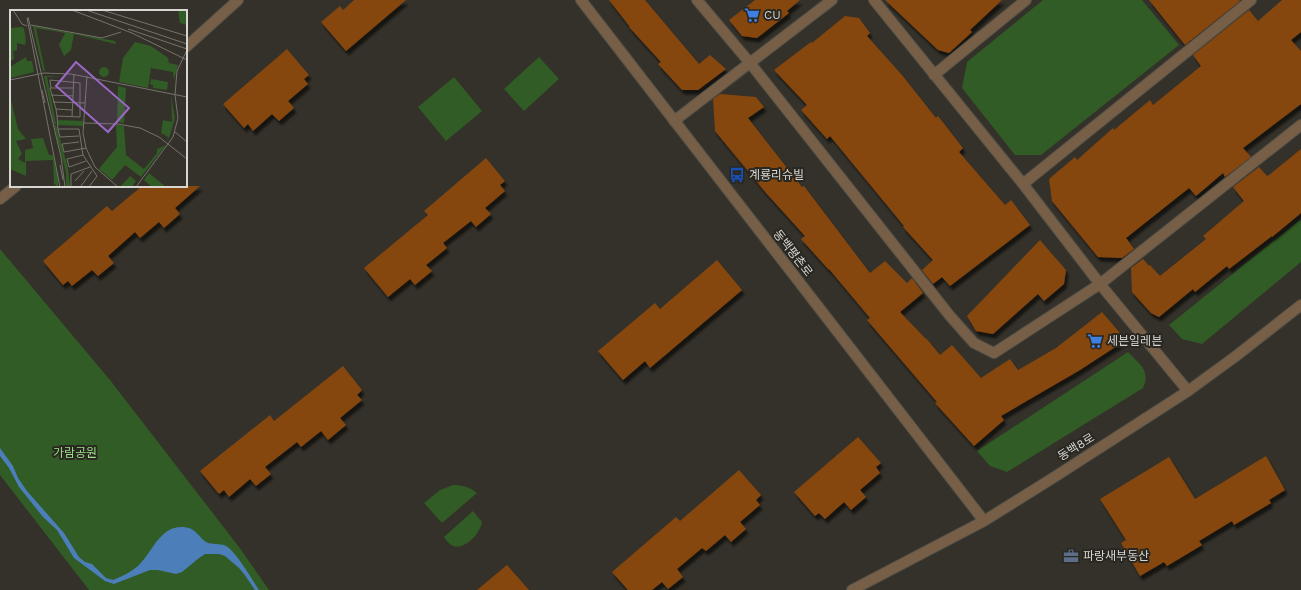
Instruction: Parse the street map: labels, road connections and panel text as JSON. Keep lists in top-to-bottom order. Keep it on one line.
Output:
{"streets":{"street":["동백평촌로","동백8로"]},"crossings":[["동백평촌로","동백8로"]],"parks":["가람공원"],"places":{"supermarket":["CU","세븐일레븐"],"bus stop":["계룡리슈빌"],"office":["파랑새부동산"]}}
